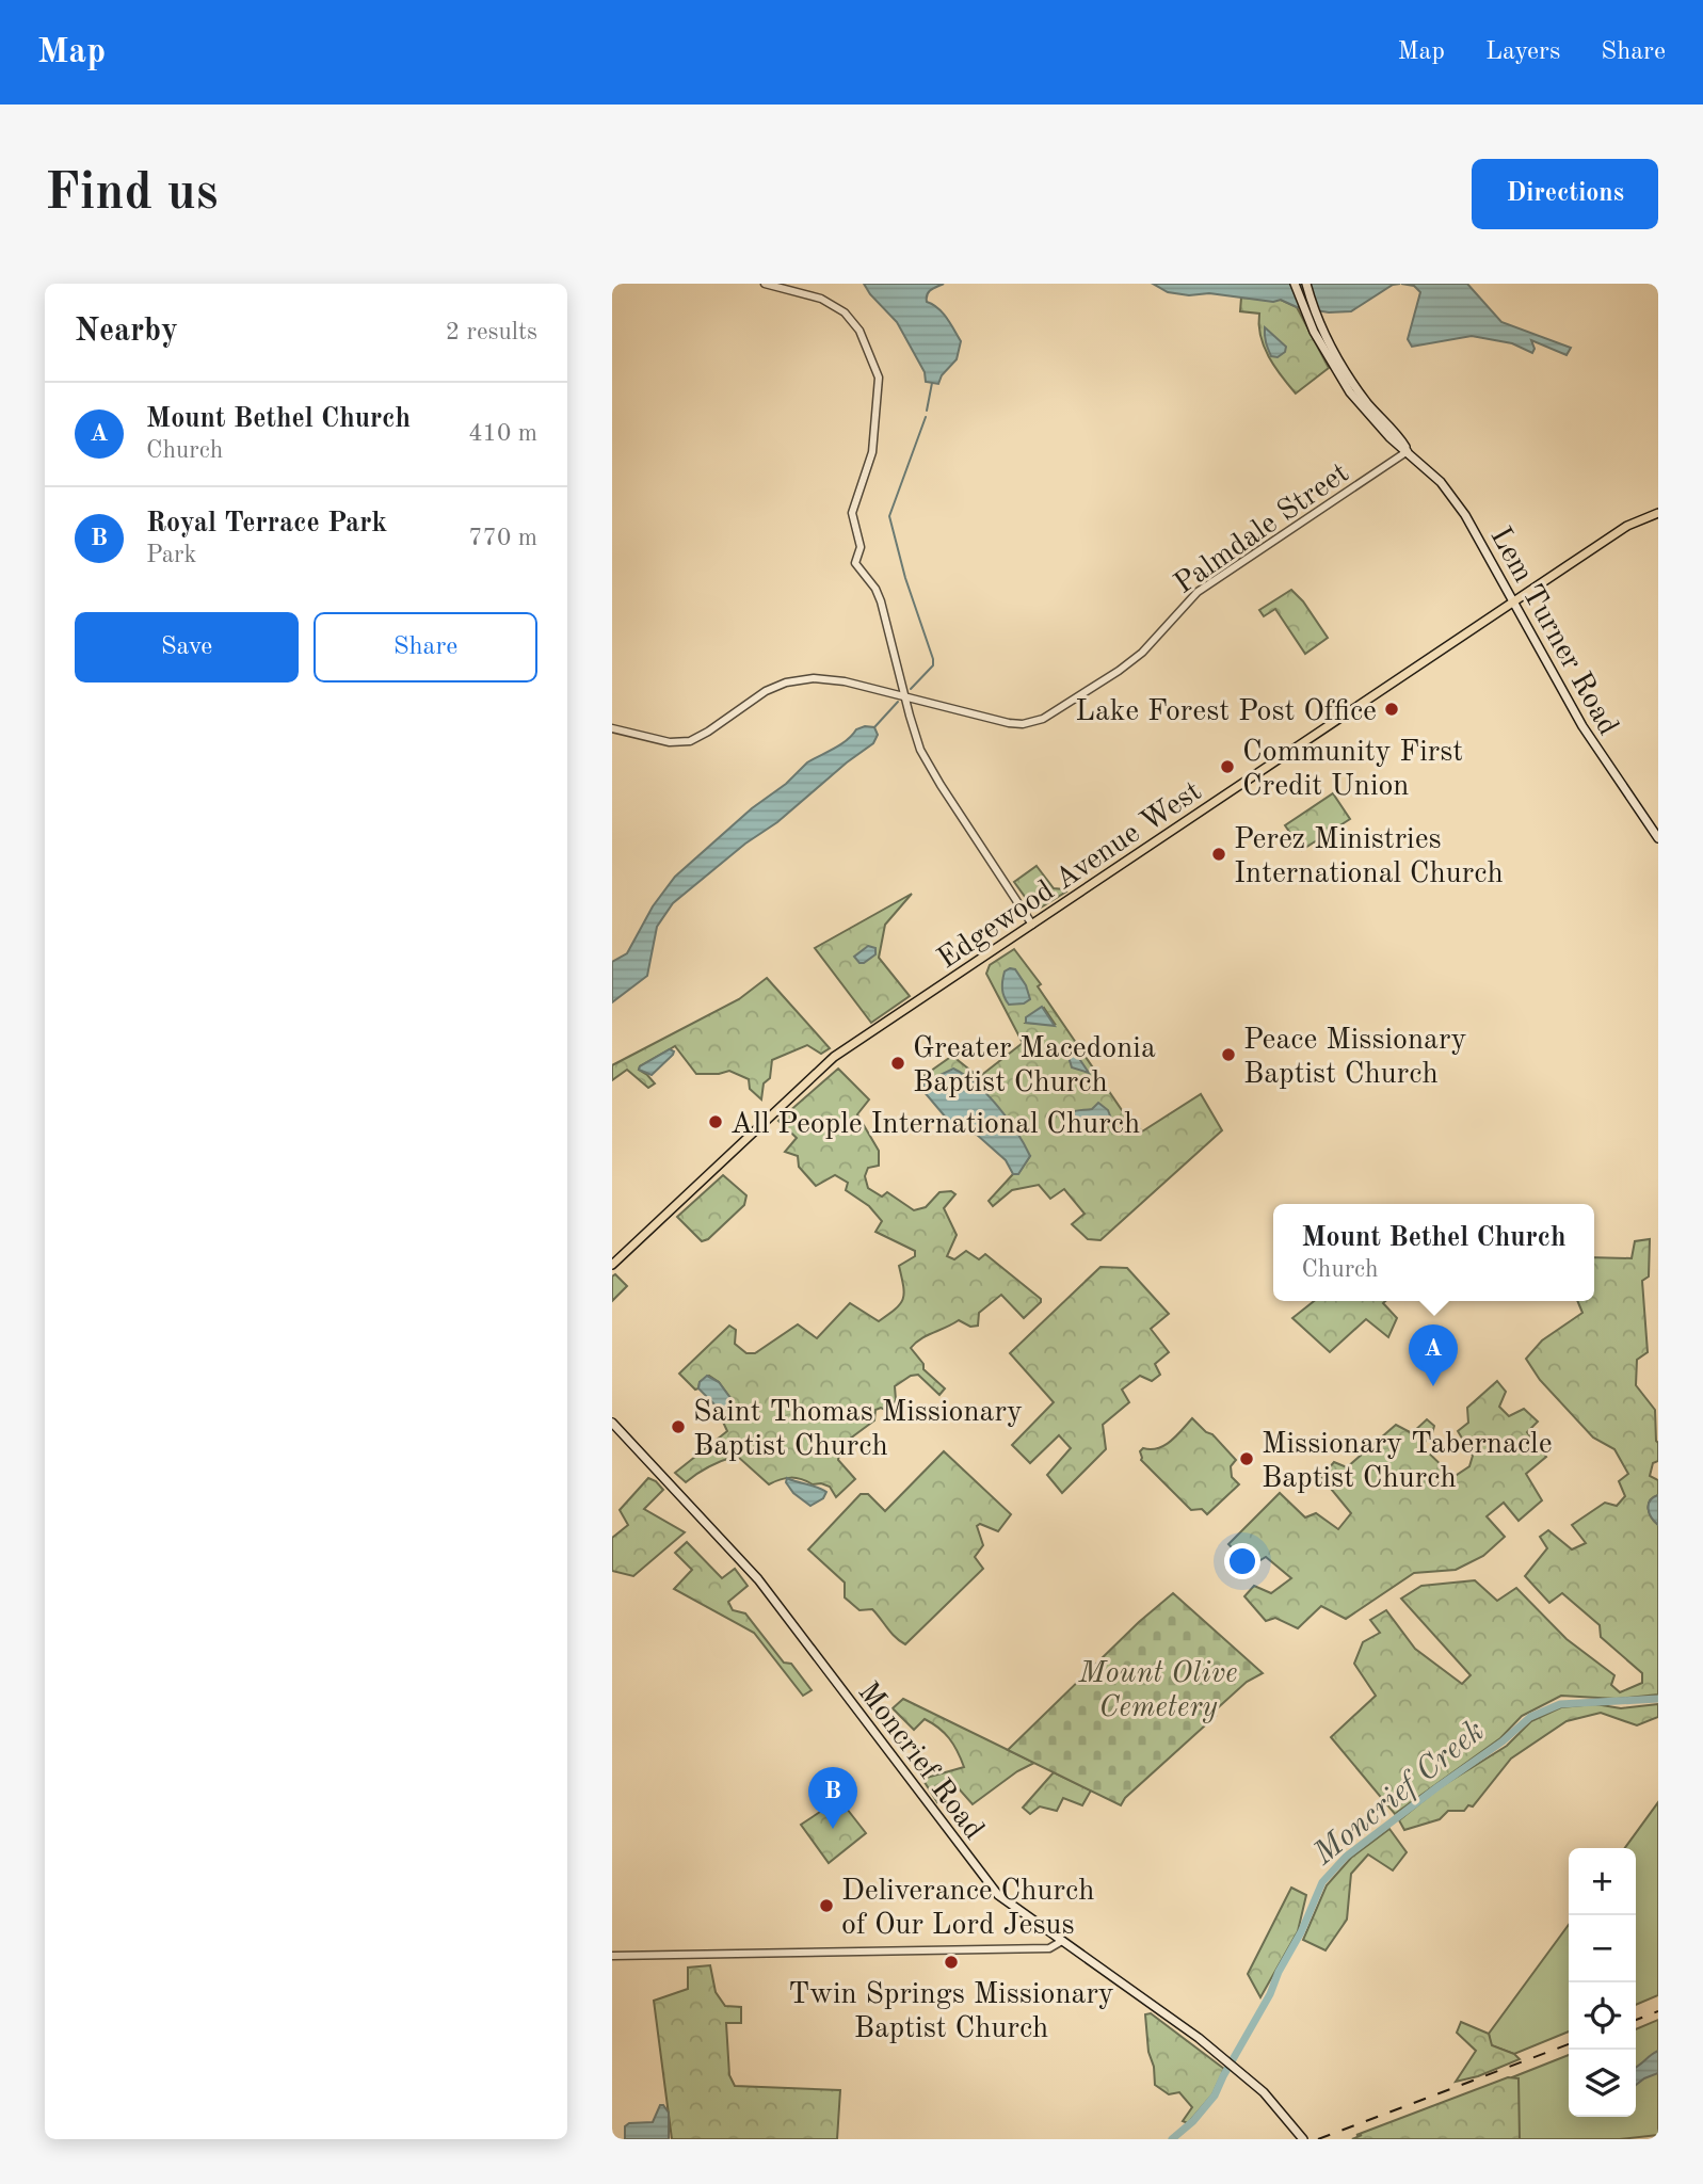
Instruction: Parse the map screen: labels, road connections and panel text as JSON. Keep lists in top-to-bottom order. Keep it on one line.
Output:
{"streets":{"main road":["Lem Turner Road","Edgewood Avenue West","Moncrief Road"],"street":["Palmdale Street"]},"crossings":[["Palmdale Street","Lem Turner Road"],["Lem Turner Road","Edgewood Avenue West"]],"water":["Moncrief Creek"],"parks":["Mount Olive Cemetery"],"places":["Lake Forest Post Office","Community First Credit Union","Perez Ministries International Church","Peace Missionary Baptist Church","Greater Macedonia Baptist Church","All People International Church","Saint Thomas Missionary Baptist Church","Missionary Tabernacle Baptist Church","Deliverance Church of Our Lord Jesus","Twin Springs Missionary Baptist Church"],"page":{"header":"Map","nav":["Map","Layers","Share"],"buttons":["Directions",["Save","Share"]],"title":"Find us","heading":["Nearby","2 results"],"list":[{"mark":"A","name":"Mount Bethel Church","note":"Church","value":"410 m"},{"mark":"B","name":"Royal Terrace Park","note":"Park","value":"770 m"}],"popup":["Mount Bethel Church","Church"],"pins":["A","B"],"map_buttons":["+","−"]}}
